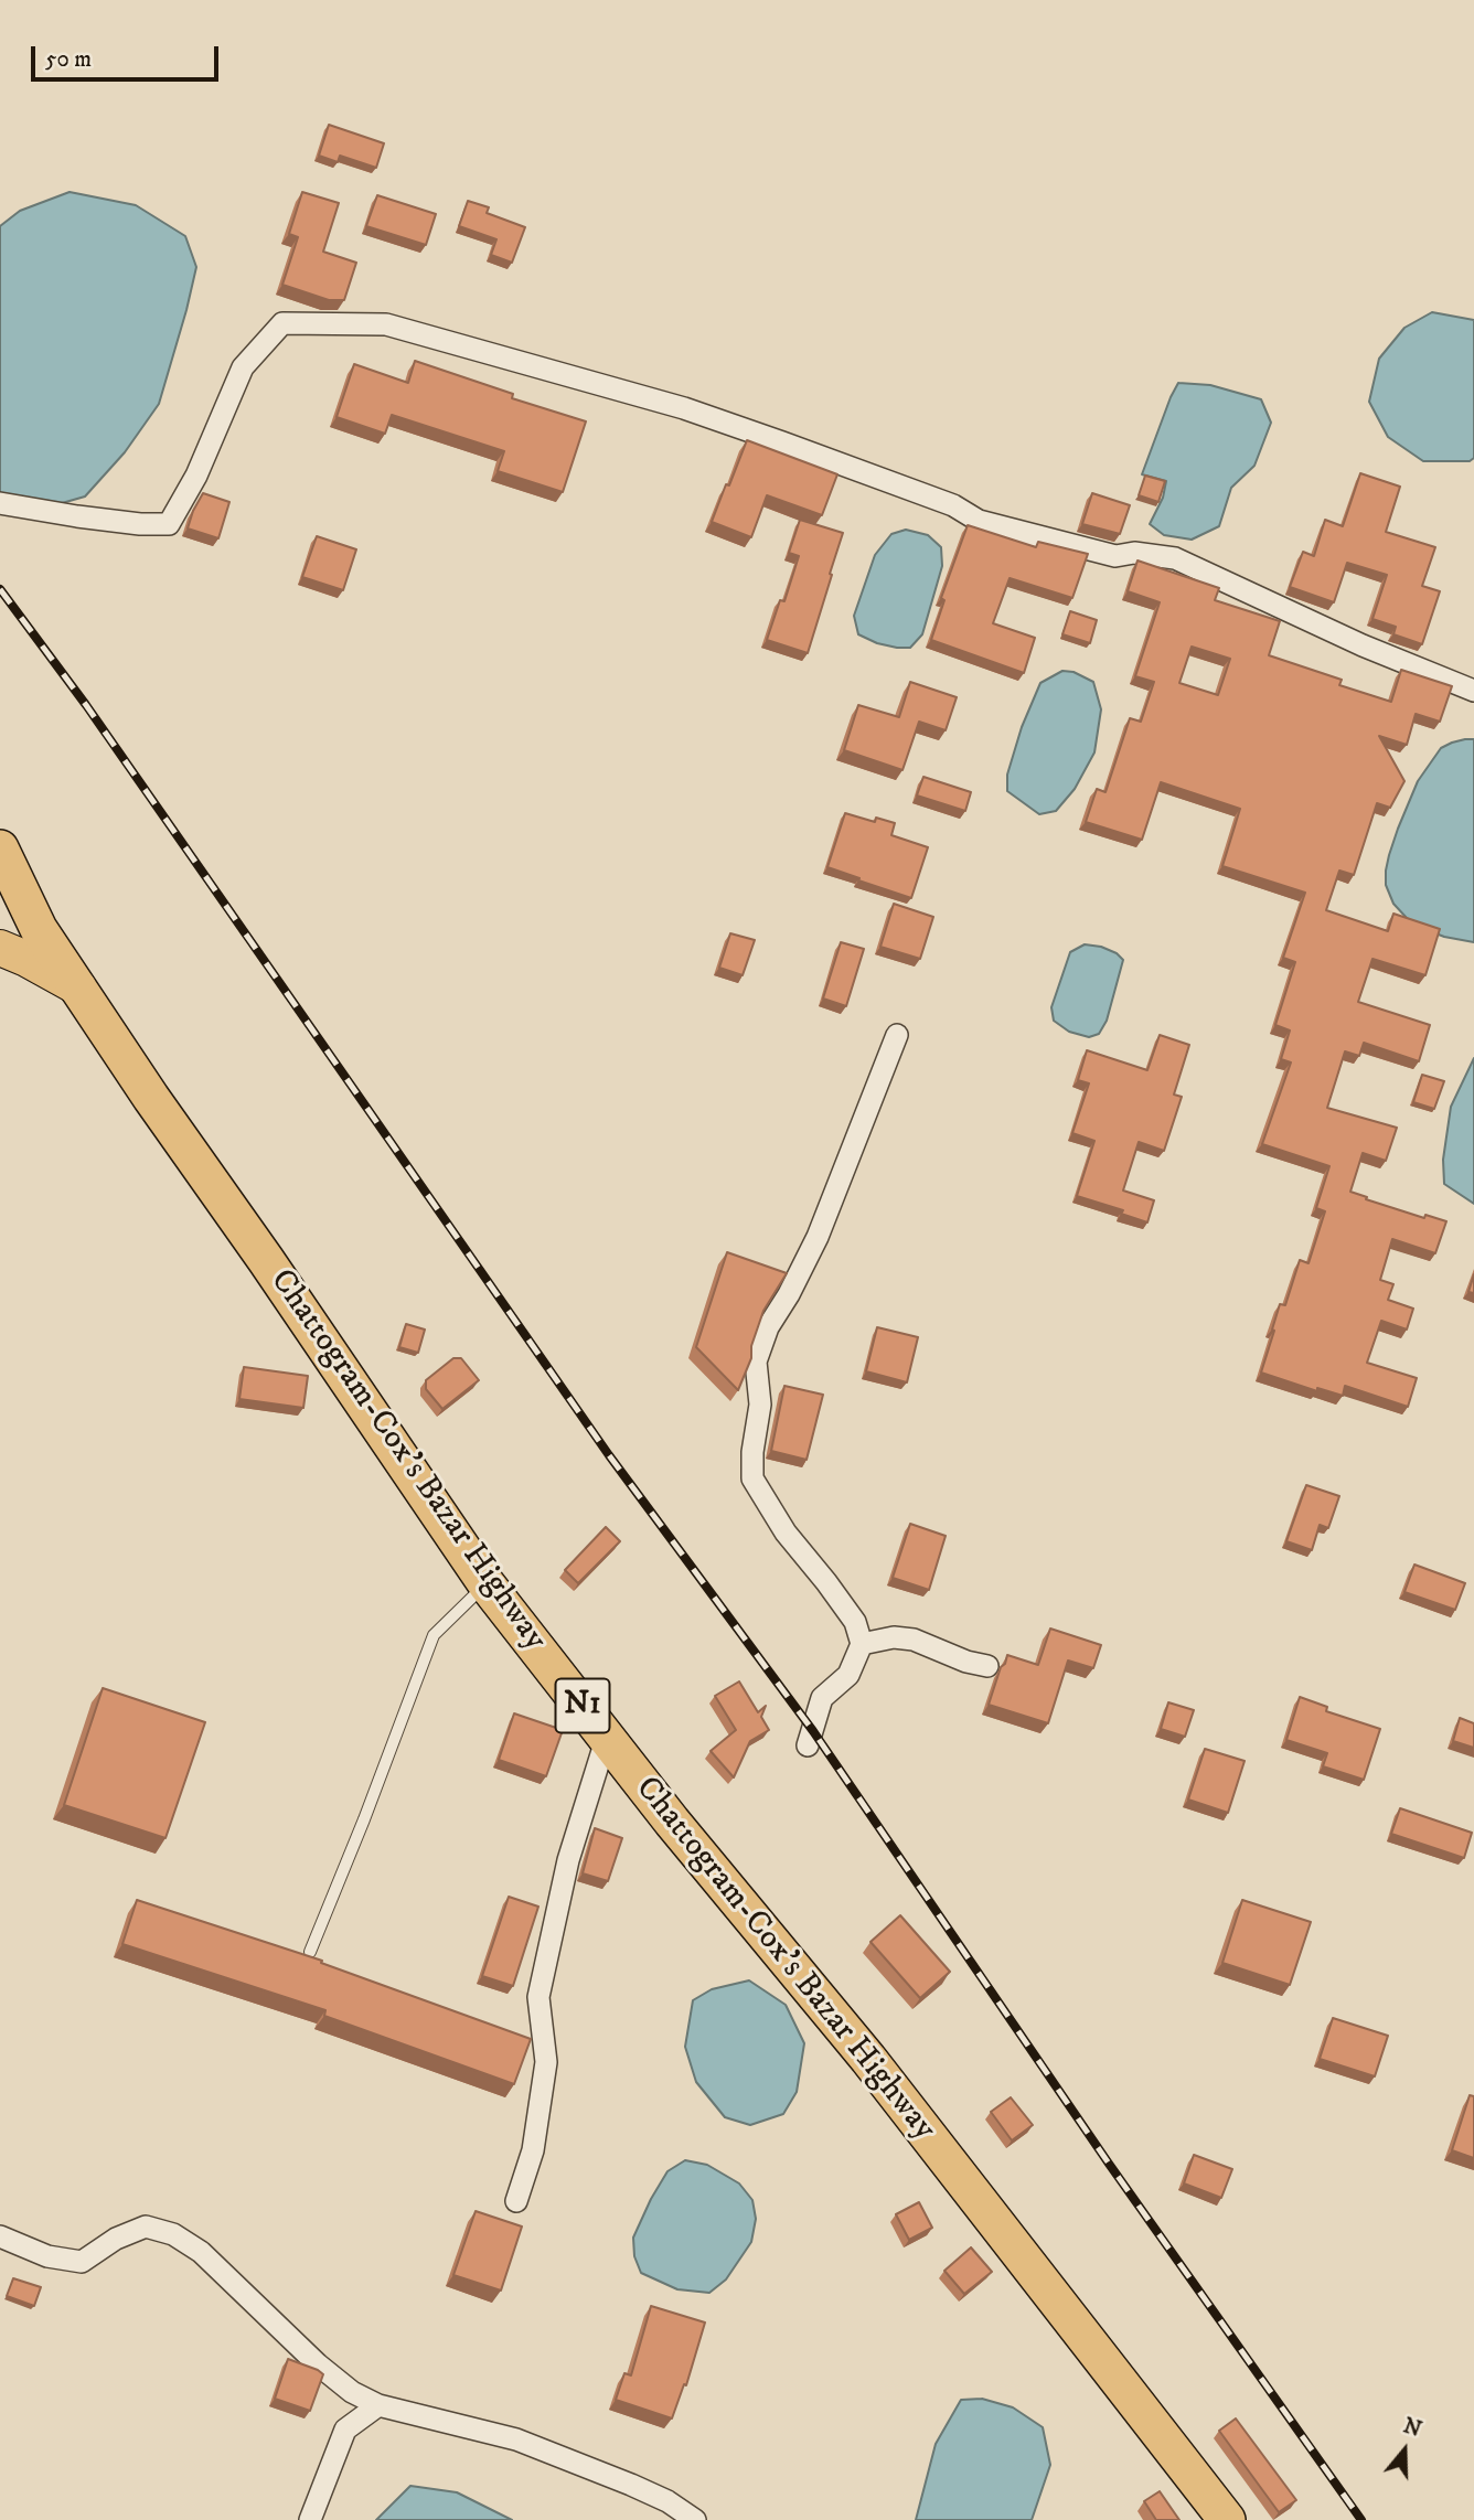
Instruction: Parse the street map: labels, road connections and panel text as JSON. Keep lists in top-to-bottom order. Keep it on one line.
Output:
{"streets":{"highway":["Chattogram-Cox's Bazar Highway","N1"]},"scale_bar":"50 m","north":"top"}
